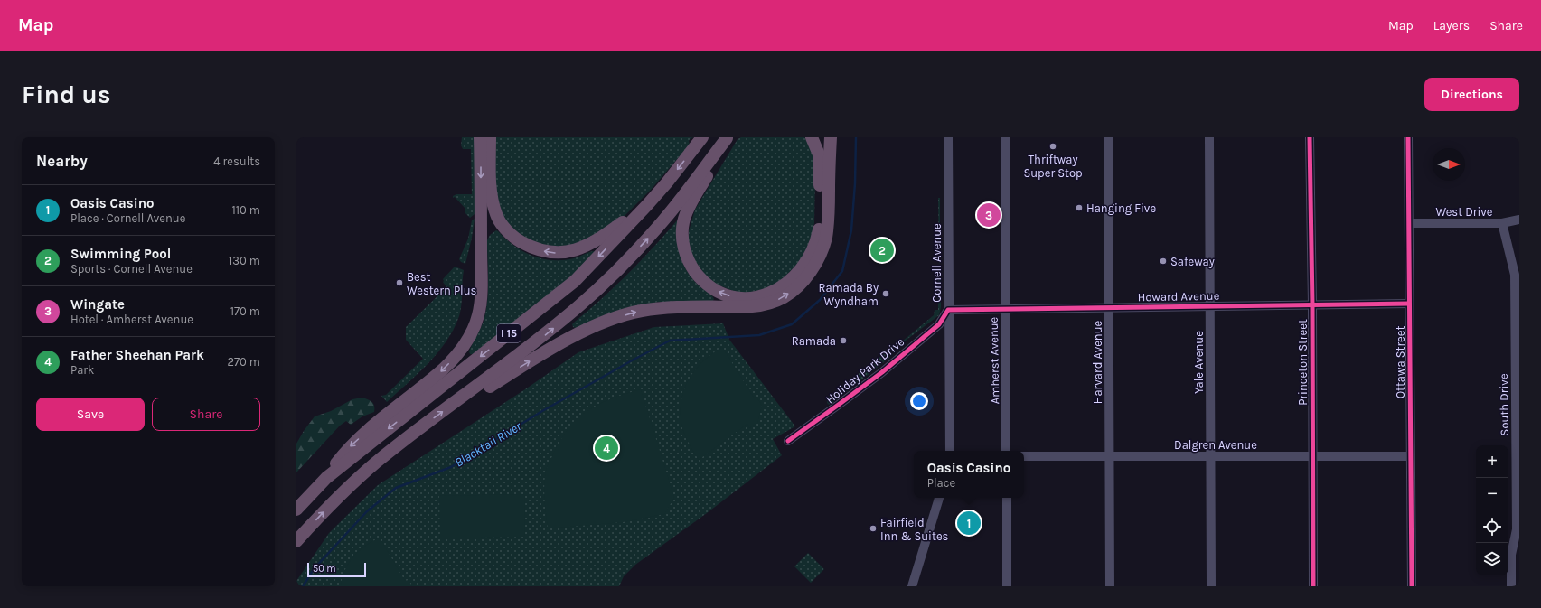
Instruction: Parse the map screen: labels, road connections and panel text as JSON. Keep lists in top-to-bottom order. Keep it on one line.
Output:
{"streets":{"highway":["I 15"],"street":["West Drive","Cornell Avenue","Howard Avenue","Amherst Avenue","Harvard Avenue","Yale Avenue","Princeton Street","Ottawa Street","Holiday Park Drive","South Drive","Dalgren Avenue"]},"crossings":[["West Drive","Ottawa Street"],["West Drive","South Drive"],["Cornell Avenue","Howard Avenue"],["Cornell Avenue","Holiday Park Drive"],["Howard Avenue","Amherst Avenue"],["Howard Avenue","Harvard Avenue"],["Howard Avenue","Yale Avenue"],["Howard Avenue","Princeton Street"],["Howard Avenue","Ottawa Street"],["Howard Avenue","Holiday Park Drive"],["Harvard Avenue","Dalgren Avenue"],["Yale Avenue","Dalgren Avenue"],["Princeton Street","Dalgren Avenue"],["Ottawa Street","Dalgren Avenue"]],"water":["Blacktail River"],"places":["Thriftway Super Stop","Hanging Five","Safeway","Best Western Plus","Ramada By Wyndham","Ramada","Fairfield Inn & Suites"],"scale_bar":"50 m","north":"right","page":{"header":"Map","nav":["Map","Layers","Share"],"buttons":["Directions",["Save","Share"]],"title":"Find us","heading":["Nearby","4 results"],"list":[{"mark":"1","name":"Oasis Casino","note":"Place · Cornell Avenue","value":"110 m"},{"mark":"2","name":"Swimming Pool","note":"Sports · Cornell Avenue","value":"130 m"},{"mark":"3","name":"Wingate","note":"Hotel · Amherst Avenue","value":"170 m"},{"mark":"4","name":"Father Sheehan Park","note":"Park","value":"270 m"}],"pins":["3","2","4","1"],"map_buttons":["+","−"],"popup":["Oasis Casino","Place"],"scale":"50 m"}}
